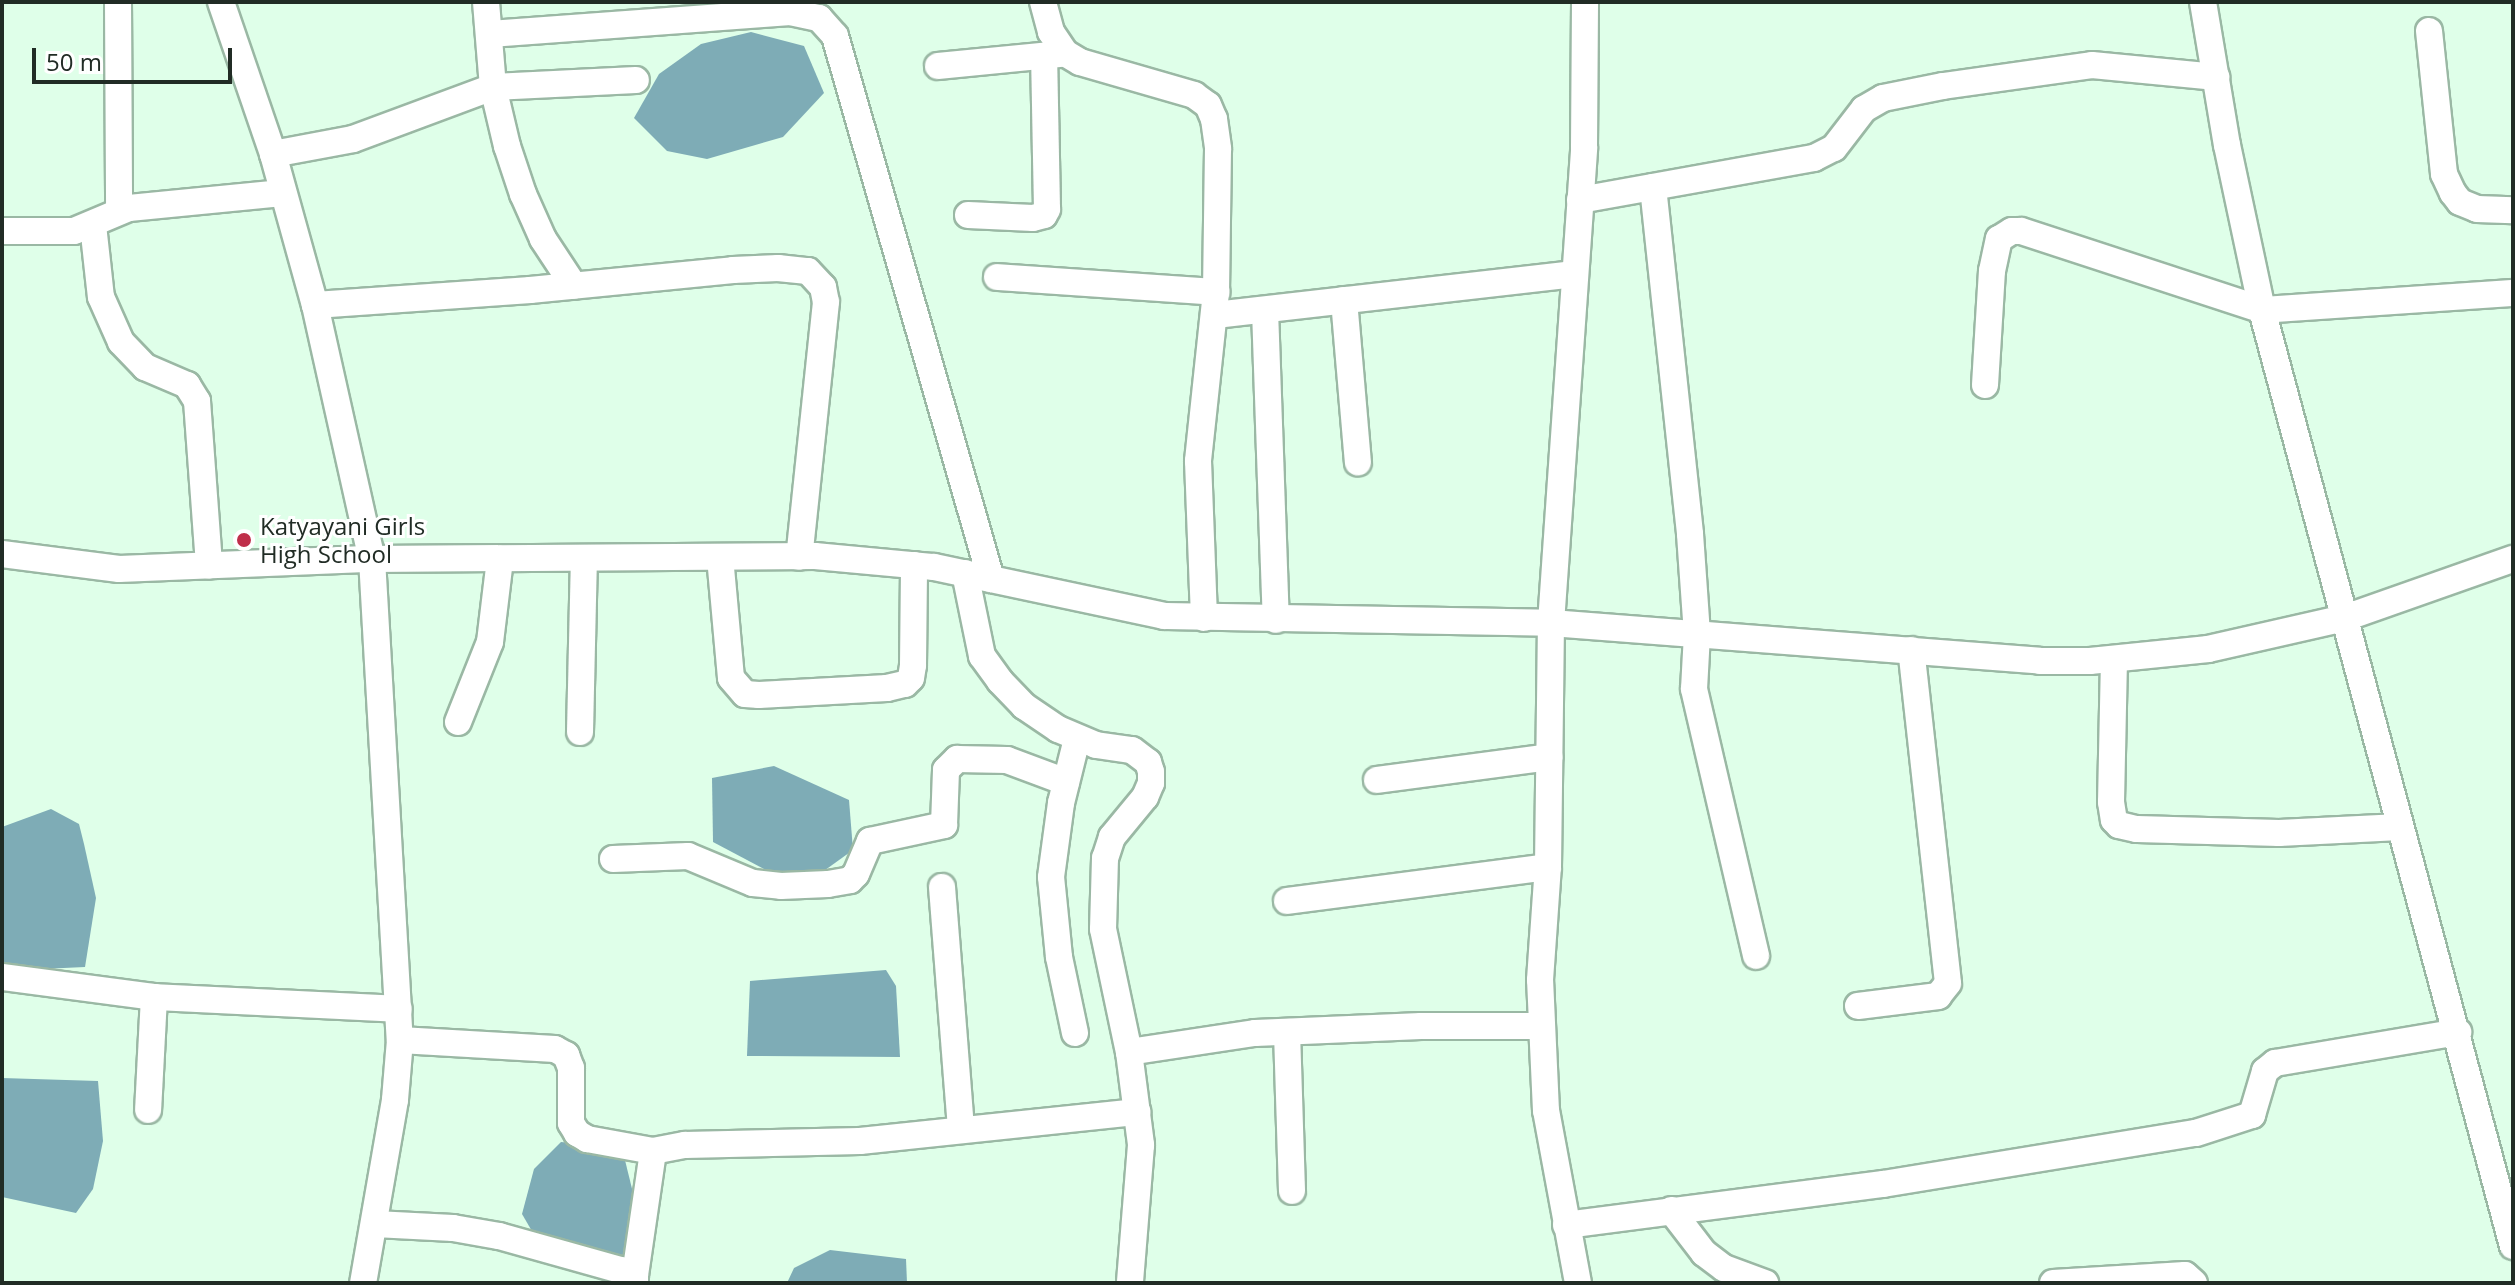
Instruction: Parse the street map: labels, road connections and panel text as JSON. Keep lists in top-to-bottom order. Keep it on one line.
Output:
{"places":["Katyayani Girls High School"],"scale_bar":"50 m"}
